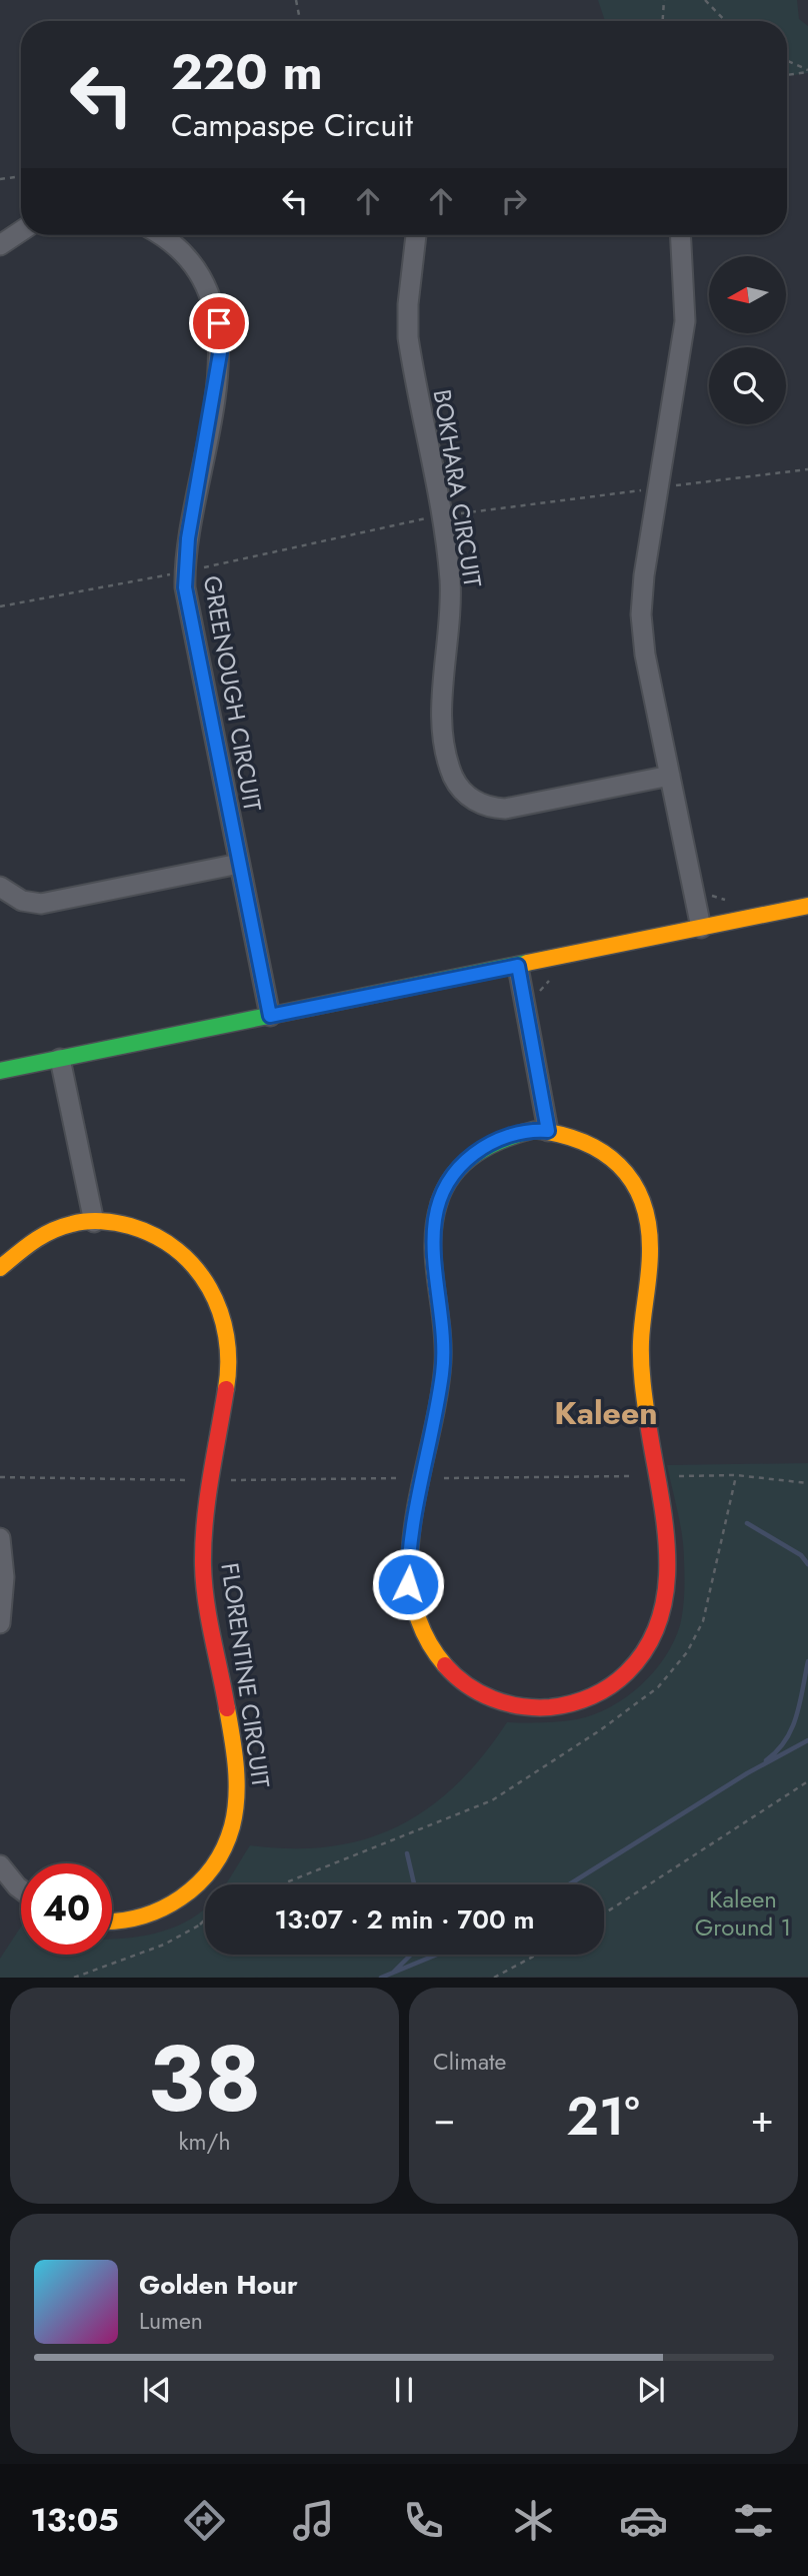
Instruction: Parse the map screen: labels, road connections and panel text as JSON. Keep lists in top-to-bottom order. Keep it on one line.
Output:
{"streets":{"street":["BOKHARA CIRCUIT","GREENOUGH CIRCUIT","FLORENTINE CIRCUIT"]},"districts":["Kaleen"],"parks":["Kaleen Ground 1"],"north":"left","page":{"turn":["220 m","Campaspe Circuit"],"limit":"40","trip":"13:07 · 2 min · 700 m","tile":[["38","km/h"],"Climate"],"heat":["−","21°","+"],"song":["Golden Hour","Lumen"],"tabs":"13:05"}}
